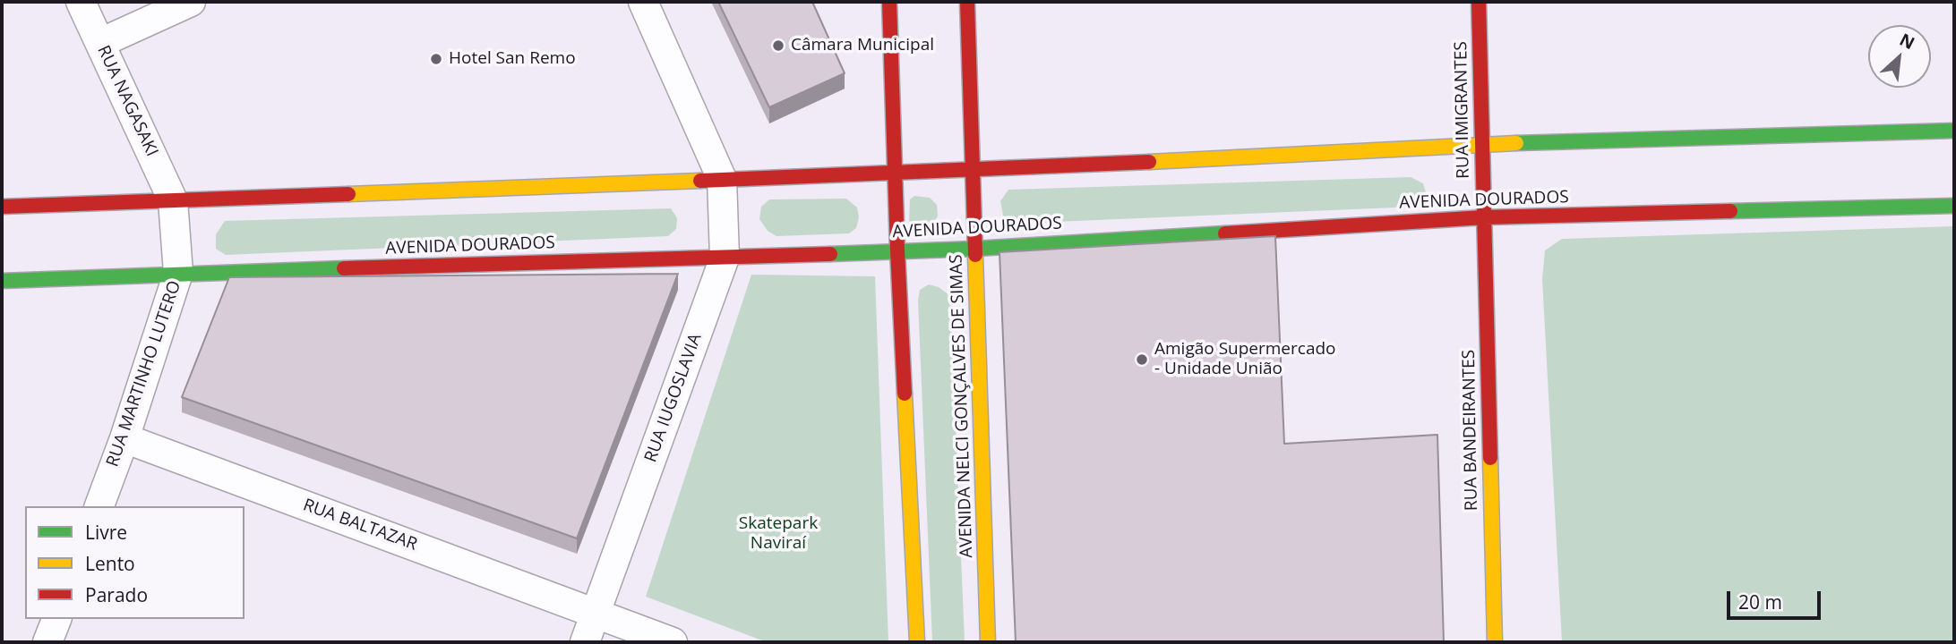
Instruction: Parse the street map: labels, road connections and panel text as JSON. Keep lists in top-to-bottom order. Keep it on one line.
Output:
{"streets":{"main road":["RUA IMIGRANTES","AVENIDA DOURADOS","AVENIDA NELCI GONÇALVES DE SIMAS","RUA BANDEIRANTES"],"street":["RUA NAGASAKI","RUA MARTINHO LUTERO","RUA IUGOSLAVIA","RUA BALTAZAR"]},"crossings":[["RUA NAGASAKI","RUA MARTINHO LUTERO"],["RUA IMIGRANTES","AVENIDA DOURADOS"],["RUA IMIGRANTES","RUA BANDEIRANTES"],["AVENIDA DOURADOS","RUA MARTINHO LUTERO"],["AVENIDA DOURADOS","RUA IUGOSLAVIA"],["AVENIDA DOURADOS","AVENIDA NELCI GONÇALVES DE SIMAS"],["AVENIDA DOURADOS","RUA BANDEIRANTES"],["RUA MARTINHO LUTERO","RUA BALTAZAR"],["RUA IUGOSLAVIA","RUA BALTAZAR"]],"parks":["Skatepark Naviraí"],"places":["Câmara Municipal","Hotel San Remo","Amigão Supermercado - Unidade União"],"legend":["Livre","Lento","Parado"],"scale_bar":"20 m","north":"top right"}
